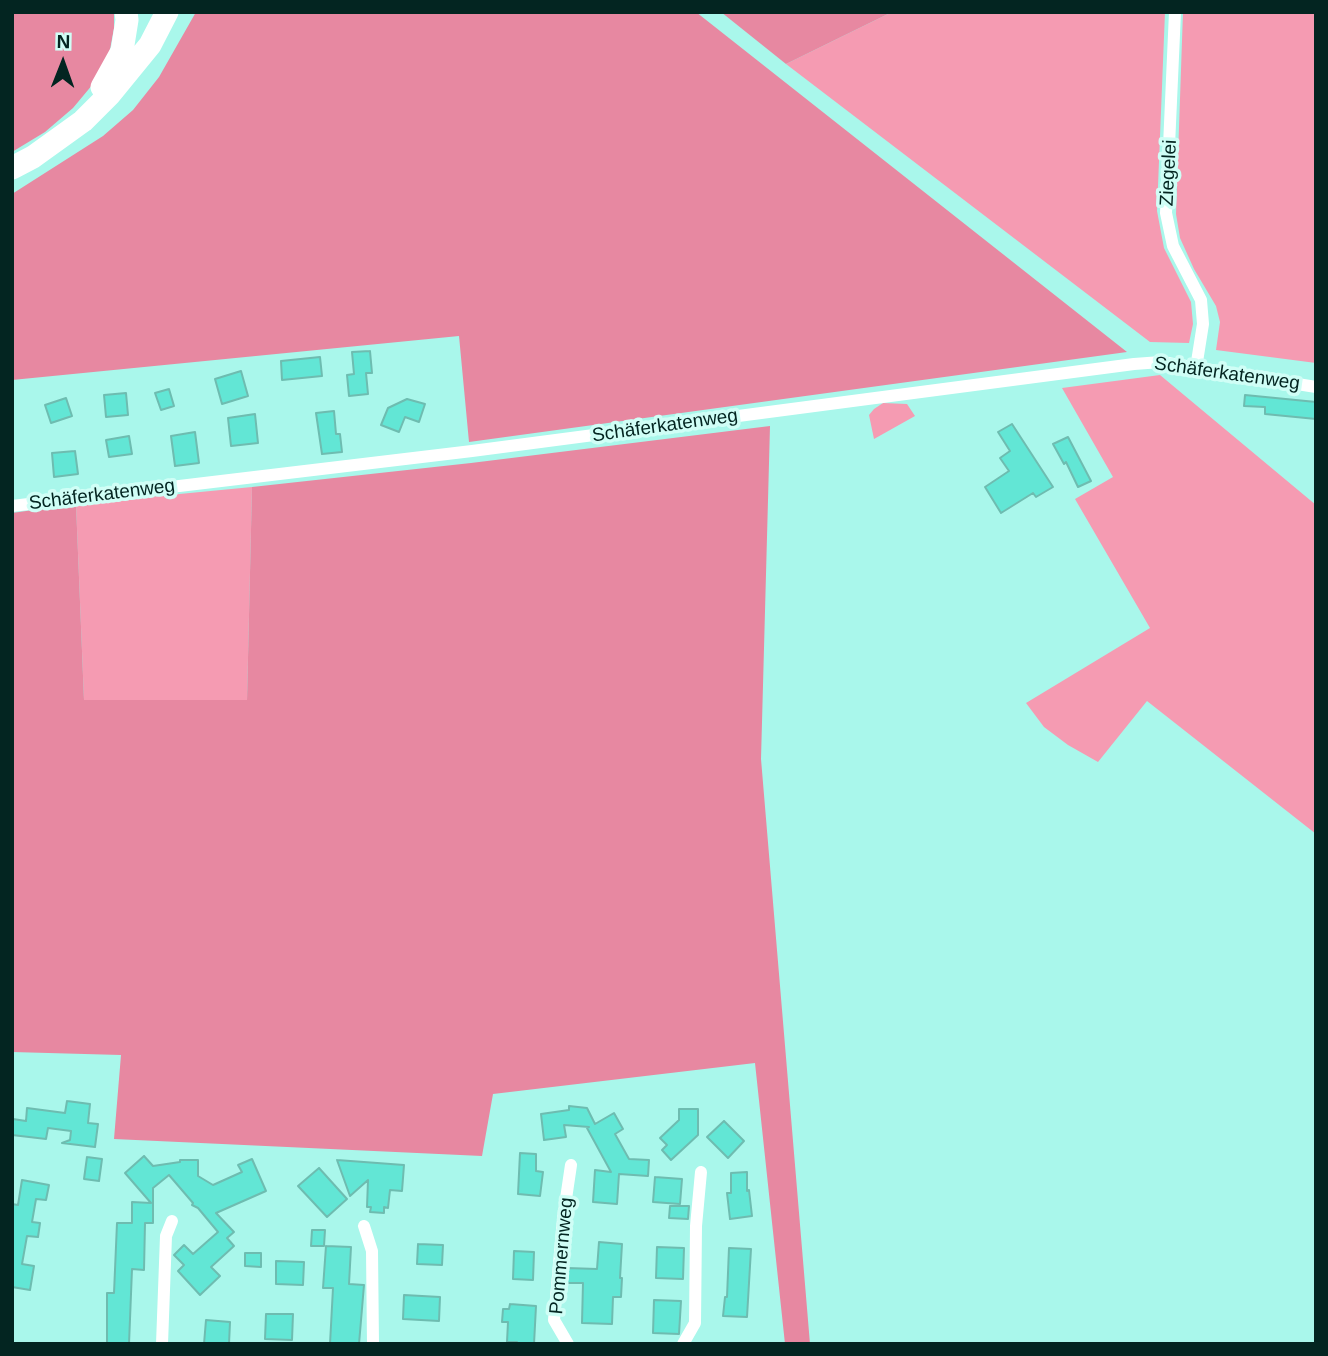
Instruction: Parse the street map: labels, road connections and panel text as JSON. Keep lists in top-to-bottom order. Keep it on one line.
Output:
{"streets":{"street":["Ziegelei","Schäferkatenweg","Pommernweg"]},"crossings":[["Ziegelei","Schäferkatenweg"]],"north":"top"}
